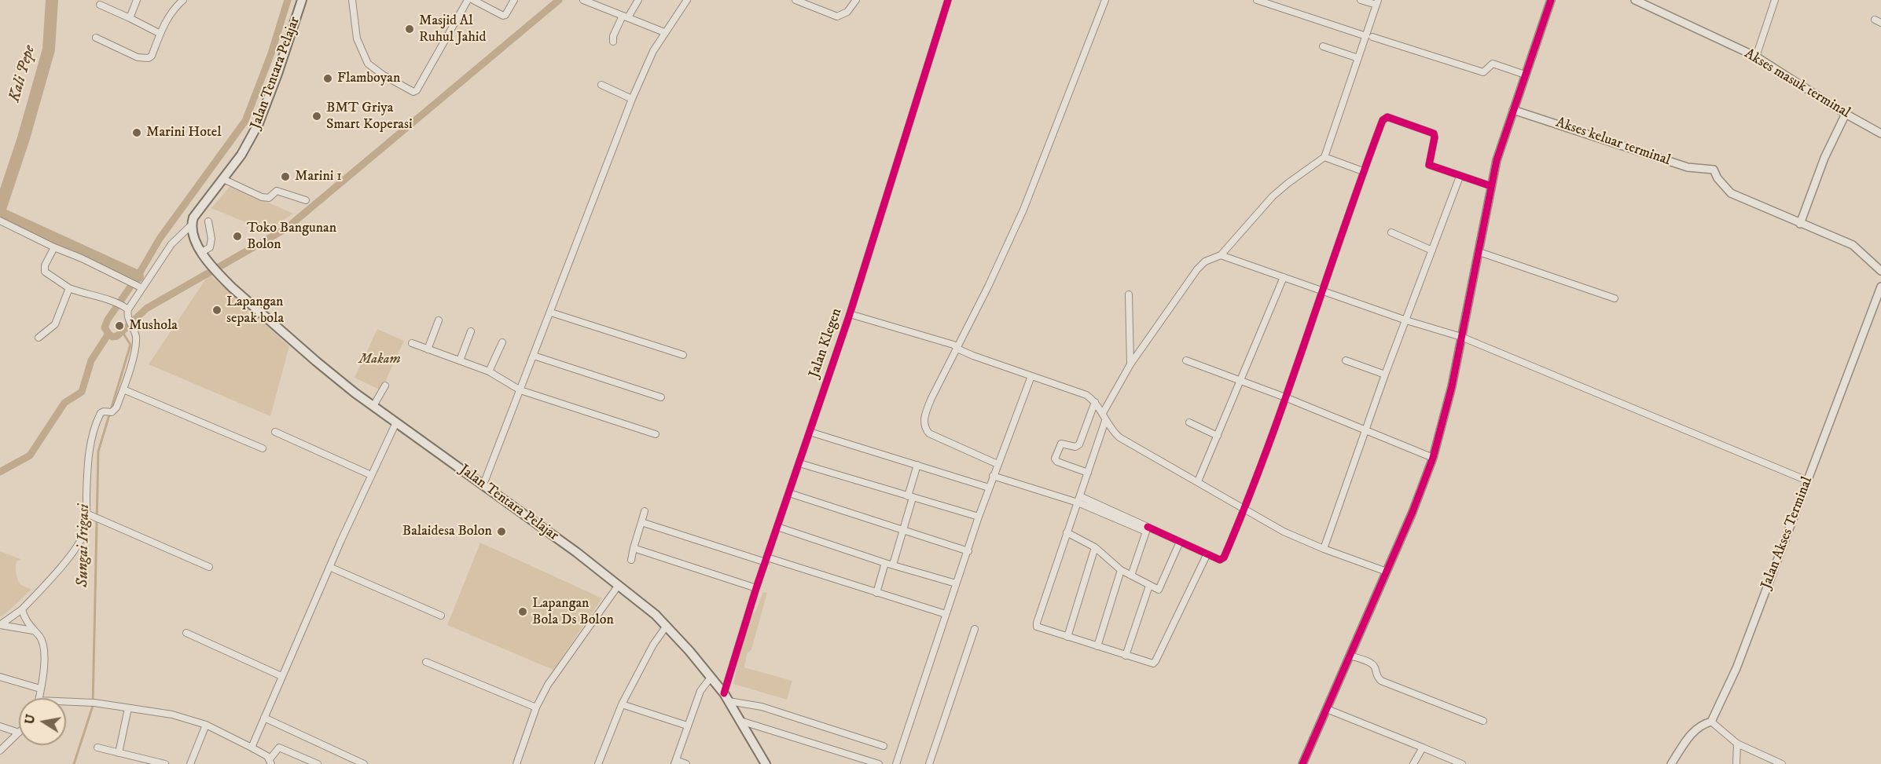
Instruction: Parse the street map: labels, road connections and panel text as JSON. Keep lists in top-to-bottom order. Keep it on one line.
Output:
{"streets":{"main road":["Jalan Tentara Pelajar"],"street":["Akses masuk terminal","Akses keluar terminal","Jalan Klegen","Jalan Akses Terminal"]},"crossings":[["Jalan Tentara Pelajar","Jalan Klegen"]],"water":["Kali Pepe","Sungai Irigasi"],"parks":["Makam"],"places":["Masjid Al Ruhul Jahid","Flamboyan","BMT Griya Smart Koperasi","Marini Hotel","Marini 1","Toko Bangunan Bolon","Lapangan sepak bola","Mushola","Balaidesa Bolon","Lapangan Bola Ds Bolon"],"north":"left"}
